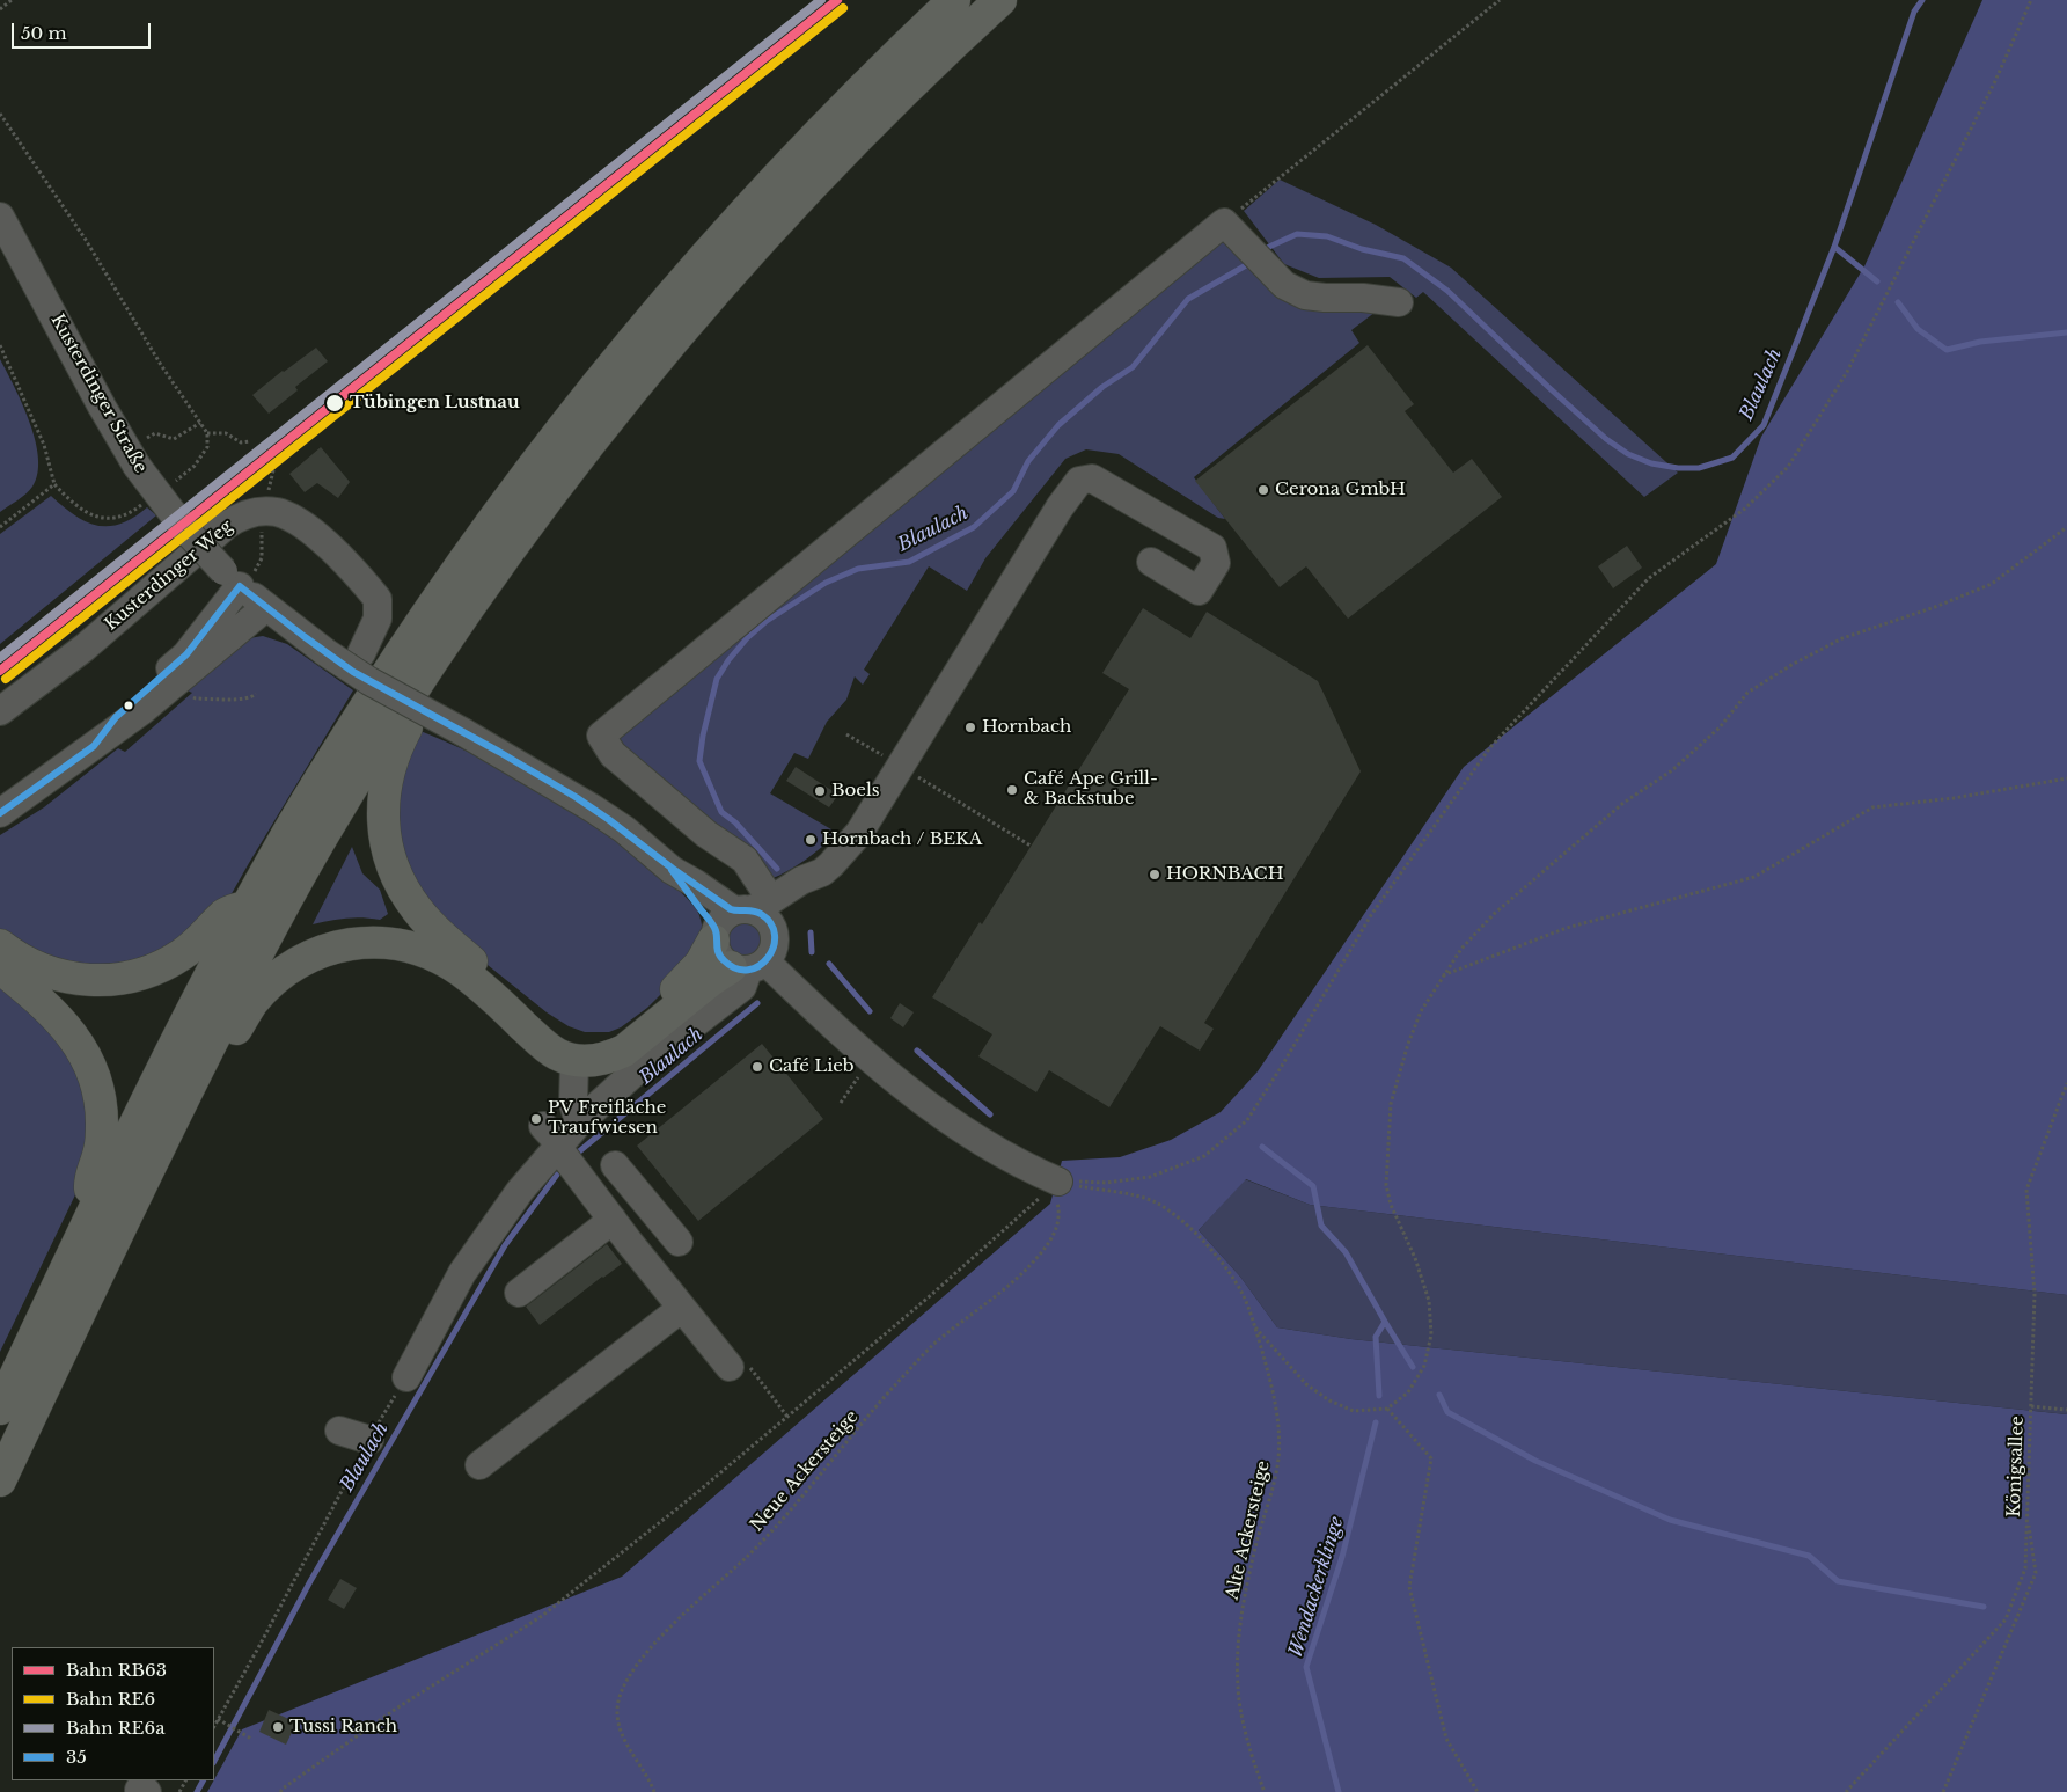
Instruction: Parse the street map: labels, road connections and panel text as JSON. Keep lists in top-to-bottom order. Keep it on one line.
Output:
{"streets":{"street":["Kusterdinger Straße","Kusterdinger Weg"],"path":["Königsallee","Neue Ackersteige","Alte Ackersteige"]},"crossings":[["Neue Ackersteige","Alte Ackersteige"]],"water":["Blaulach","Wendackerklinge"],"places":["Tübingen Lustnau","Cerona GmbH","Hornbach","Café Ape Grill- & Backstube","Boels","Hornbach / BEKA","HORNBACH","Café Lieb","PV Freifläche Traufwiesen","Tussi Ranch"],"lines":["rail line RB63","rail line RE6a","rail line RE6","transit line 35"],"legend":["Bahn RB63","Bahn RE6","Bahn RE6a","35"],"scale_bar":"50 m"}
